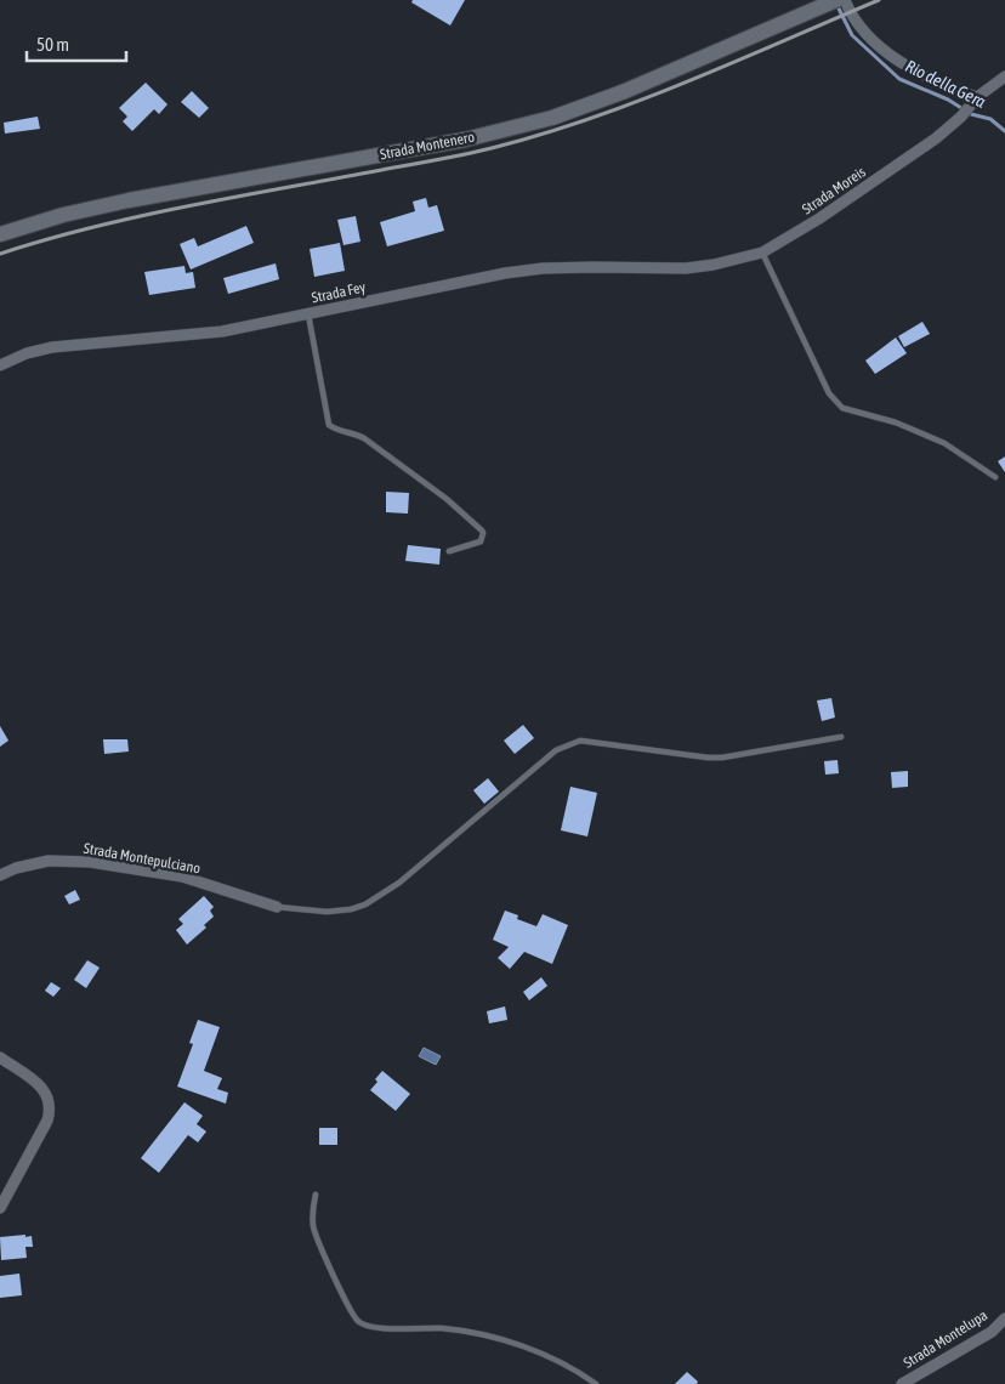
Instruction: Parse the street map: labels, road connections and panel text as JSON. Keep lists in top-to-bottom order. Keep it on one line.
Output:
{"streets":{"main road":["Strada Montenero"],"street":["Strada Moreis","Strada Fey","Strada Montepulciano","Strada Montelupa"]},"crossings":[["Strada Moreis","Strada Fey"]],"water":["Rio della Gera"],"scale_bar":"50 m"}
